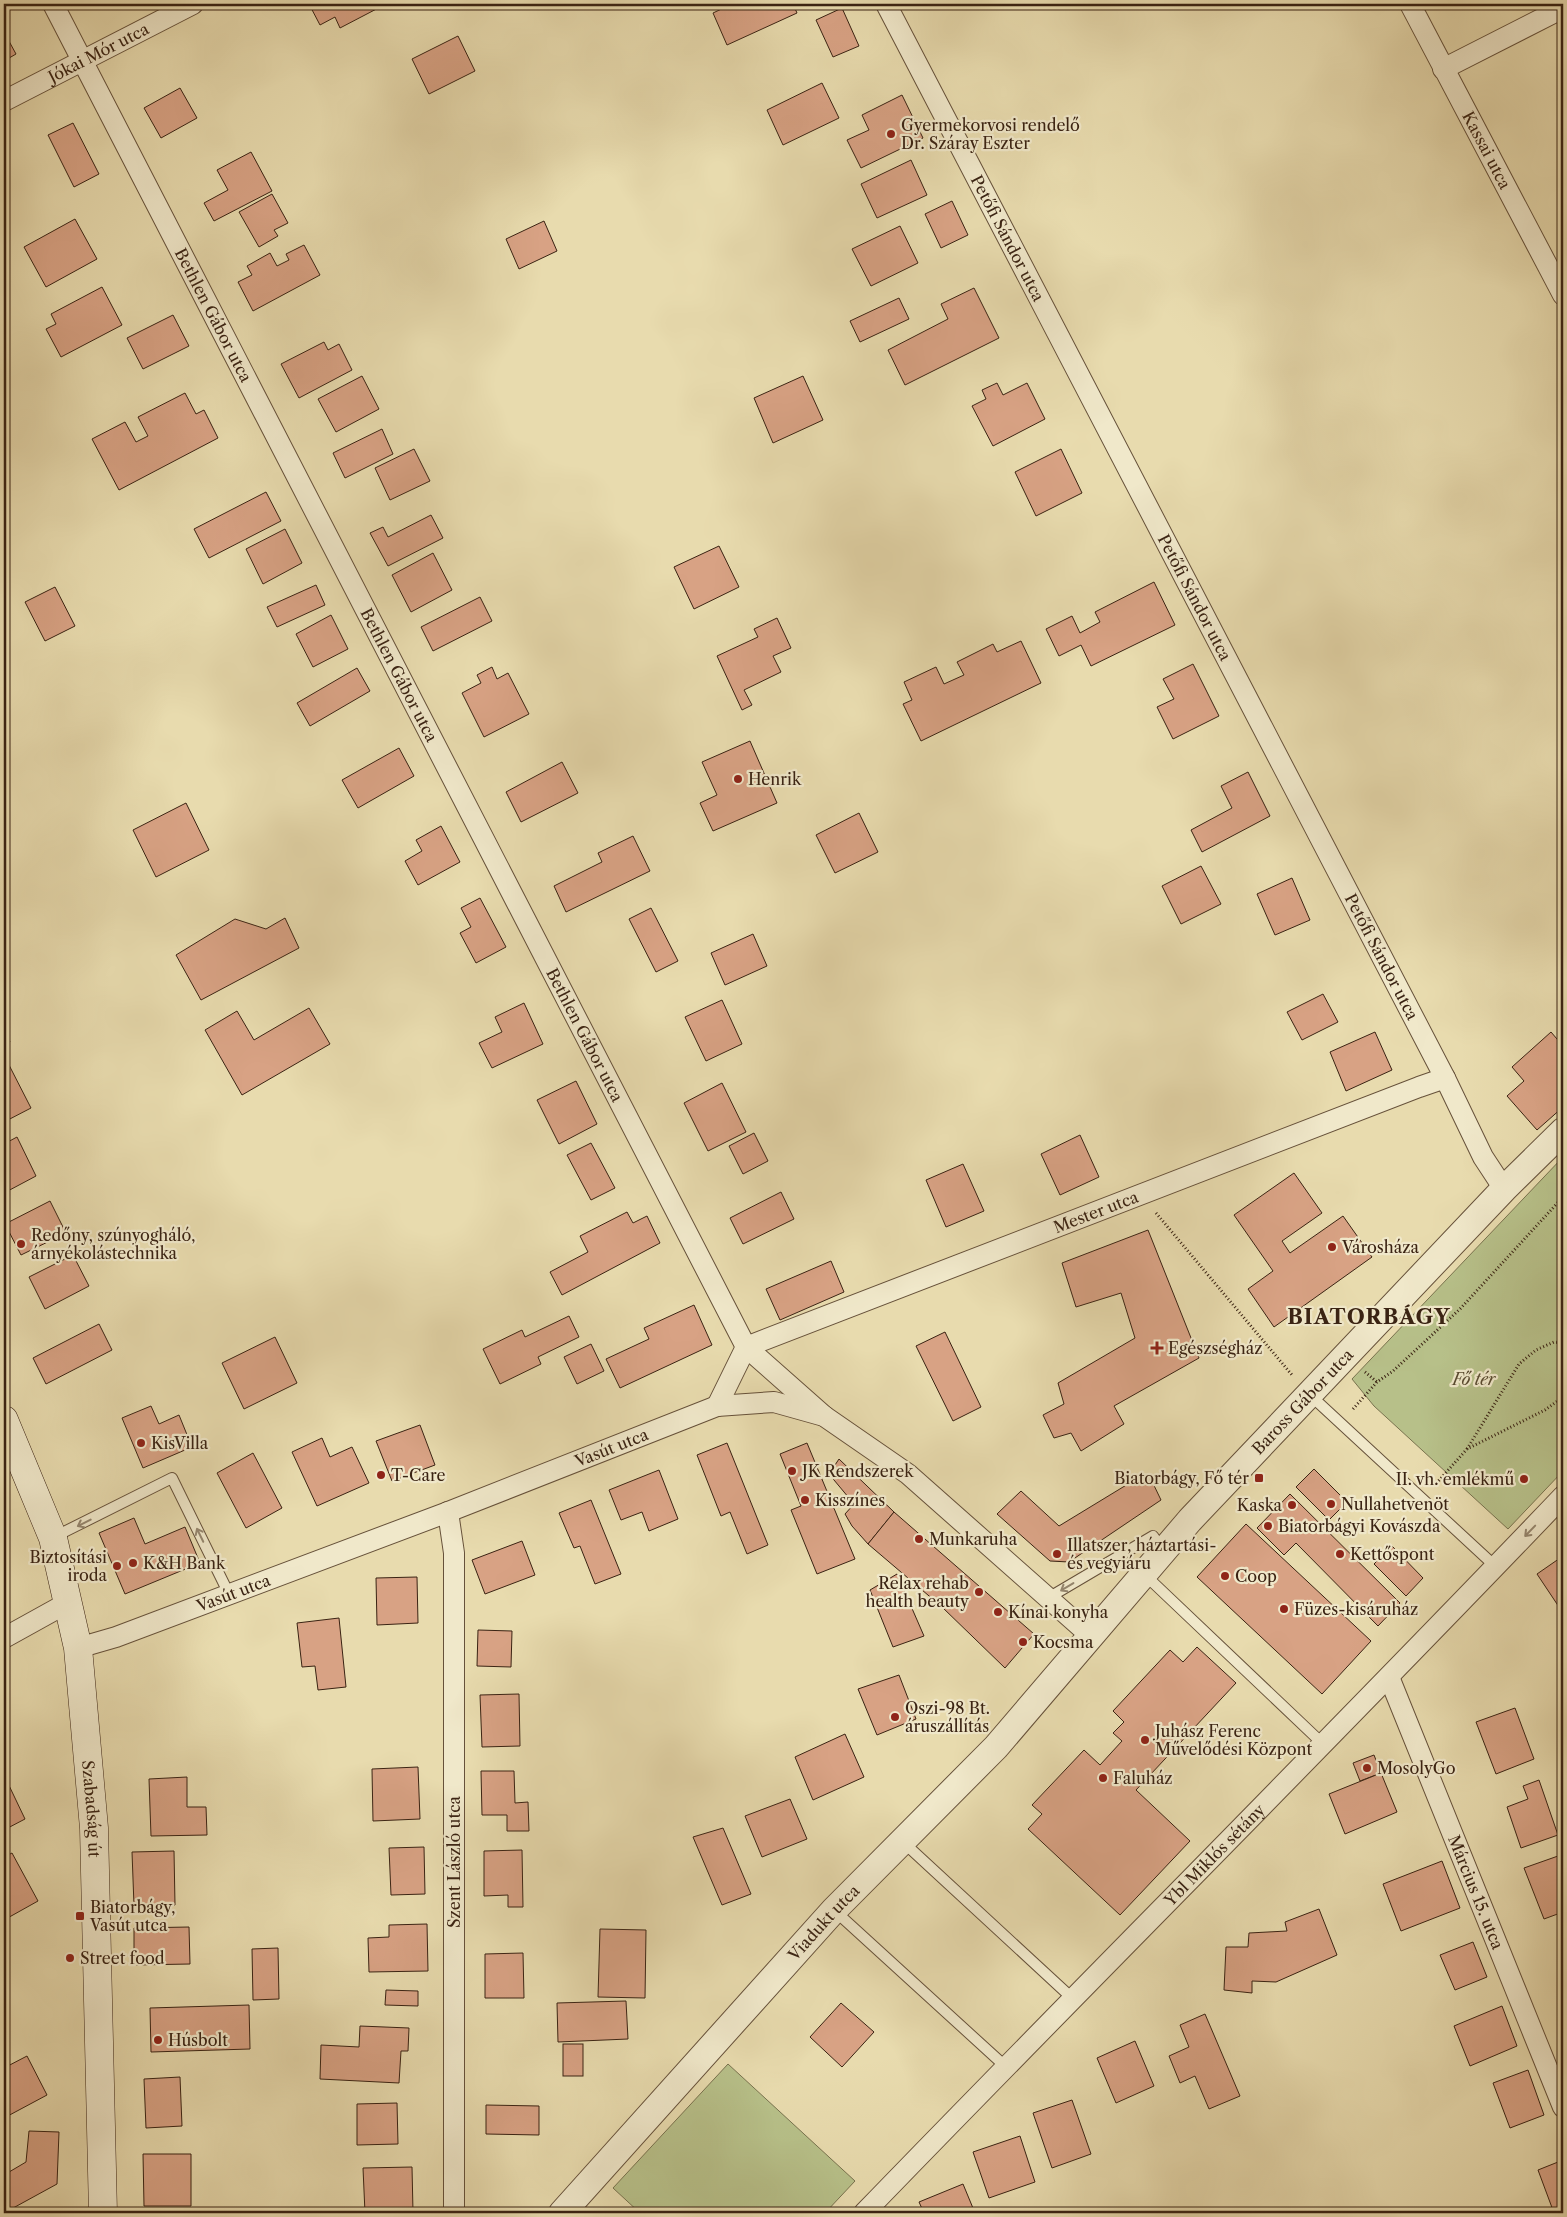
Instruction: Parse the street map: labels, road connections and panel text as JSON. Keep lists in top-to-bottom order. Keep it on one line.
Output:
{"streets":{"main road":["Szabadság út"],"street":["Jókai Mór utca","Kassai utca","Petőfi Sándor utca","Bethlen Gábor utca","Mester utca","Baross Gábor utca","Vasút utca","Ybl Miklós sétány","Szent László utca","Március 15. utca","Viadukt utca"]},"crossings":[["Jókai Mór utca","Bethlen Gábor utca"],["Petőfi Sándor utca","Mester utca"],["Petőfi Sándor utca","Baross Gábor utca"],["Bethlen Gábor utca","Mester utca"],["Bethlen Gábor utca","Vasút utca"],["Baross Gábor utca","Vasút utca"],["Baross Gábor utca","Viadukt utca"],["Vasút utca","Szabadság út"],["Vasút utca","Szent László utca"],["Vasút utca","Viadukt utca"],["Ybl Miklós sétány","Március 15. utca"]],"districts":["BIATORBÁGY"],"parks":["Fő tér"],"places":{"other":["Gyermekorvosi rendelő Dr. Száray Eszter","Henrik","Redőny, szúnyogháló, árnyékolástechnika","Városháza","KisVilla","JK Rendszerek","T-Care","II. vh. emlékmű","Kisszínes","Nullahetvenöt","Kaska","Biatorbágyi Kovászda","Munkaruha","Illatszer, háztartási- és vegyiáru","Kettőspont","K&H Bank","Biztosítási iroda","Coop","Relax rehab health beauty","Füzes-kisáruház","Kínai konyha","Kocsma","Oszi-98 Bt. áruszállítás","Juhász Ferenc Művelődési Központ","MosolyGo","Faluház","Street food","Húsbolt"],"health":["Egészségház"],"transit":["Biatorbágy, Fő tér","Biatorbágy, Vasút utca"]}}
